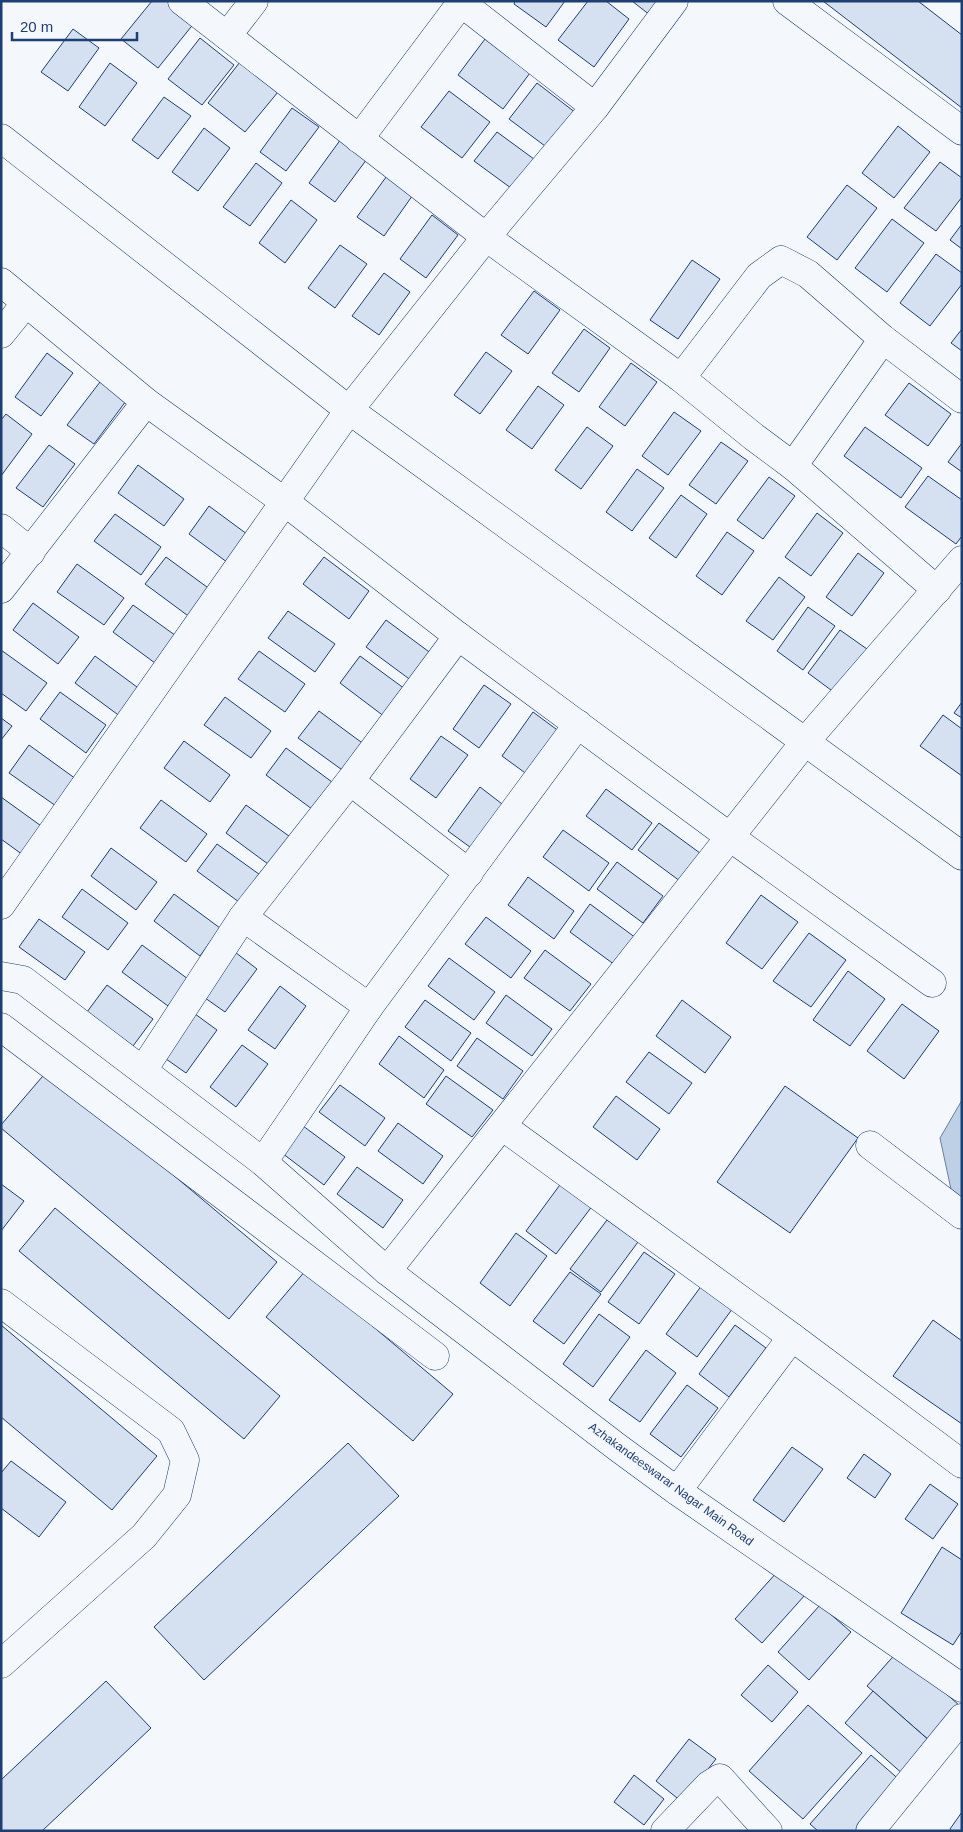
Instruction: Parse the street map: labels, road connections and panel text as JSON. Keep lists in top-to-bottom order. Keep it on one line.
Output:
{"streets":{"street":["Azhakandeeswarar Nagar Main Road"]},"scale_bar":"20 m"}
